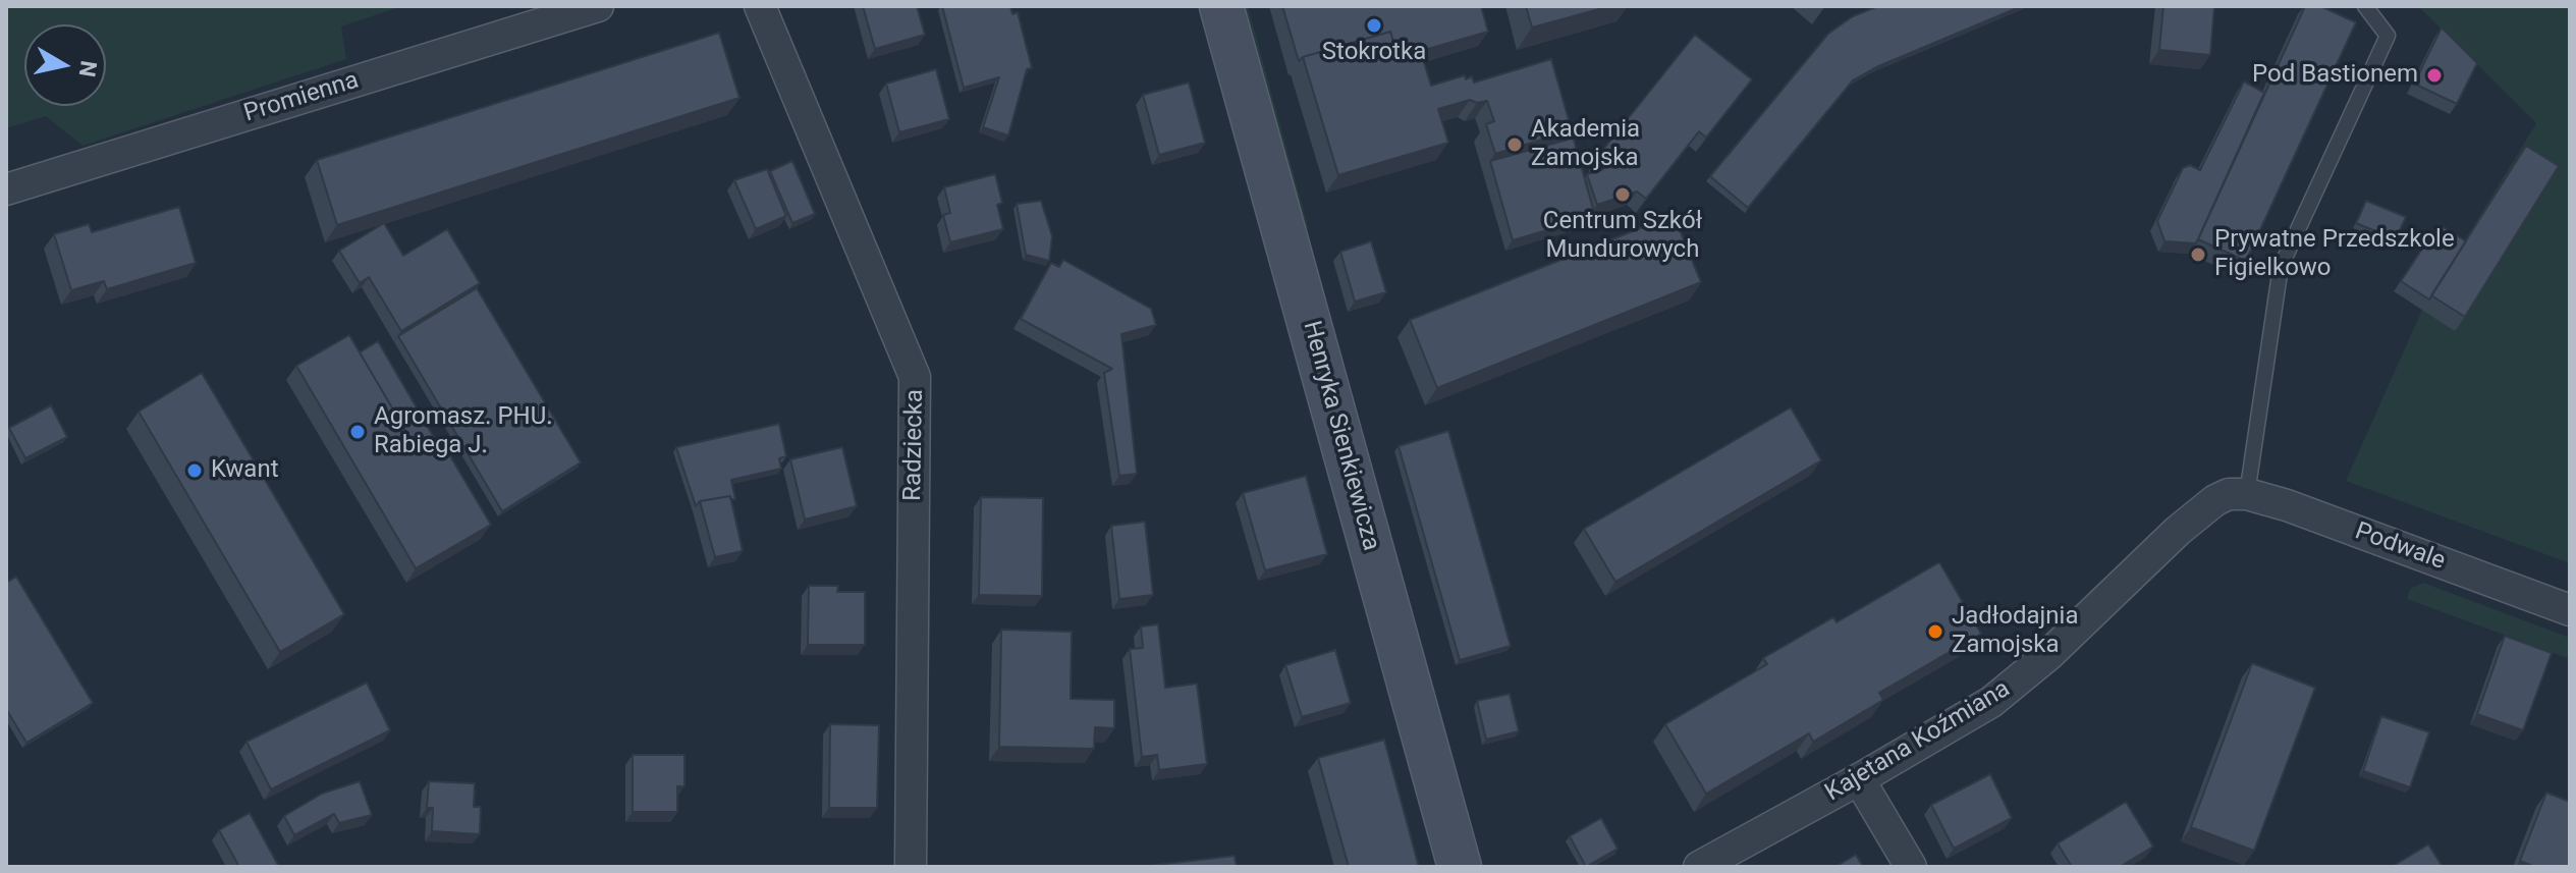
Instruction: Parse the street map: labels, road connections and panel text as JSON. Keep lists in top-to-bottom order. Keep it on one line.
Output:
{"streets":{"street":["Promienna","Henryka Sienkiewicza","Radziecka","Podwale","Kajetana Koźmiana"]},"crossings":[["Podwale","Kajetana Koźmiana"]],"places":["Stokrotka","Pod Bastionem","Akademia Zamojska","Centrum Szkół Mundurowych","Prywatne Przedszkole Figielkowo","Agromasz. PHU. Rabiega J.","Kwant","Jadłodajnia Zamojska"],"north":"right"}
